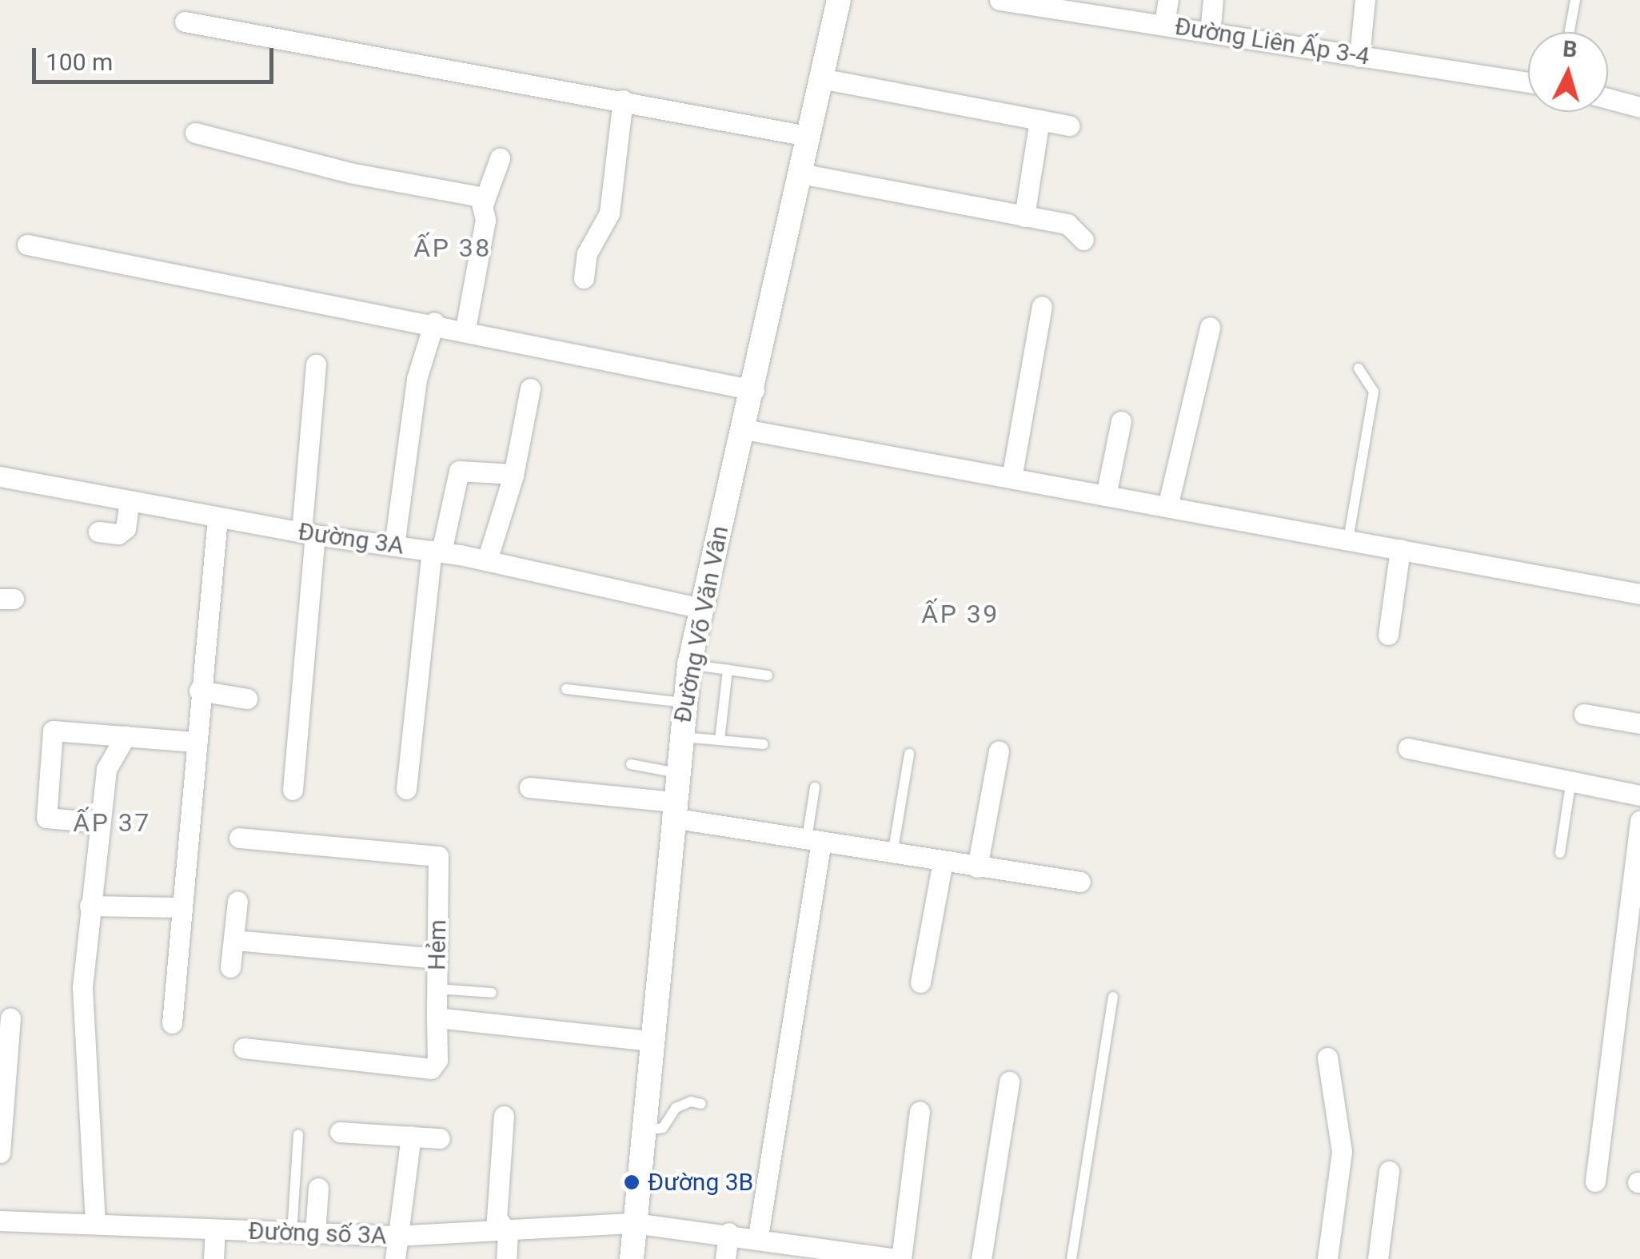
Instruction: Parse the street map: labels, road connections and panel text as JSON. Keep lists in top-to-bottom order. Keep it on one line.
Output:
{"streets":{"street":["Đường Liên Ấp 3-4","Đường 3A","Đường Võ Văn Vân","Hẻm","Đường số 3A"]},"crossings":[["Đường 3A","Đường Võ Văn Vân"],["Đường Võ Văn Vân","Đường số 3A"]],"districts":["ẤP 38","ẤP 39","ẤP 37"],"places":["Đường 3B"],"scale_bar":"100 m","north":"top"}
